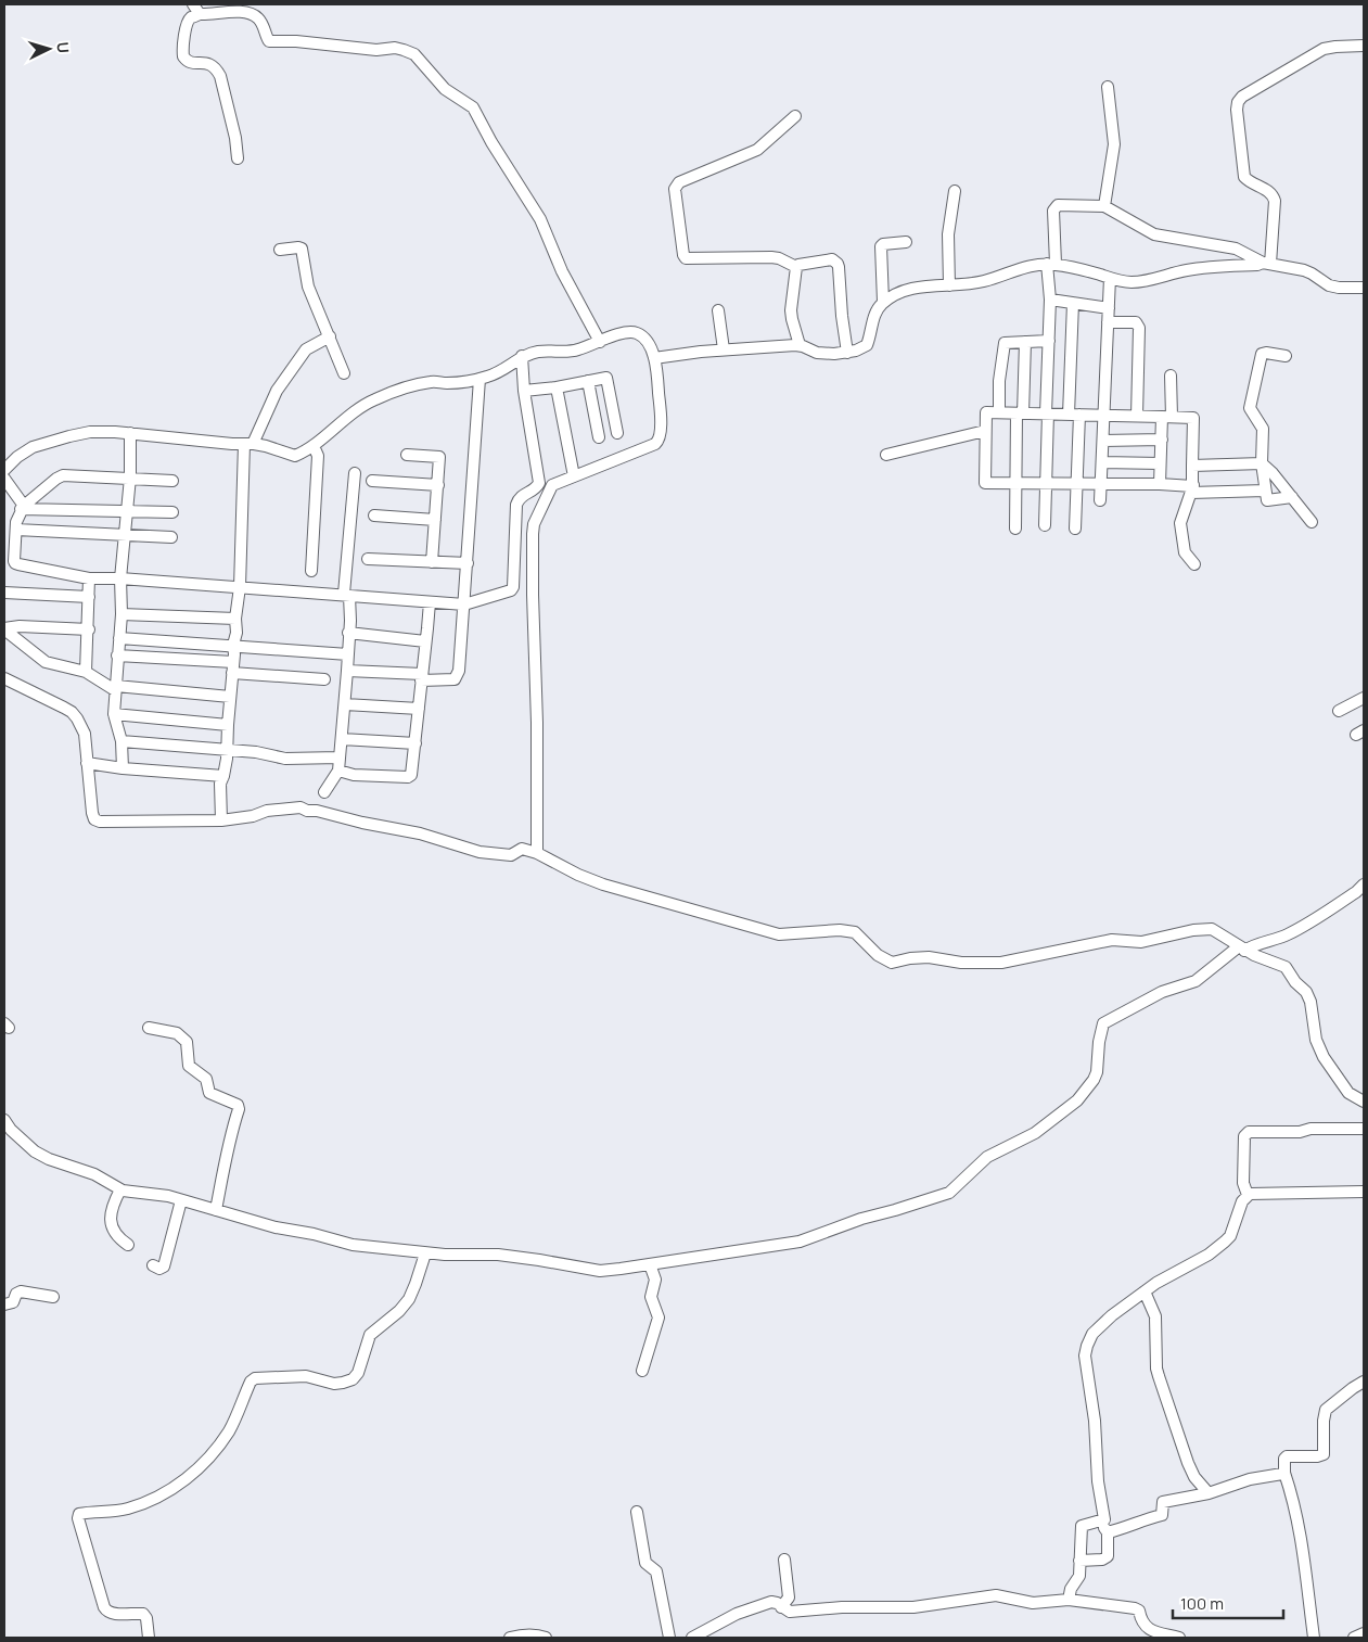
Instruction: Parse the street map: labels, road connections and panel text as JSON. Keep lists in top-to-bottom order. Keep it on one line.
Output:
{"scale_bar":"100 m","north":"right"}
